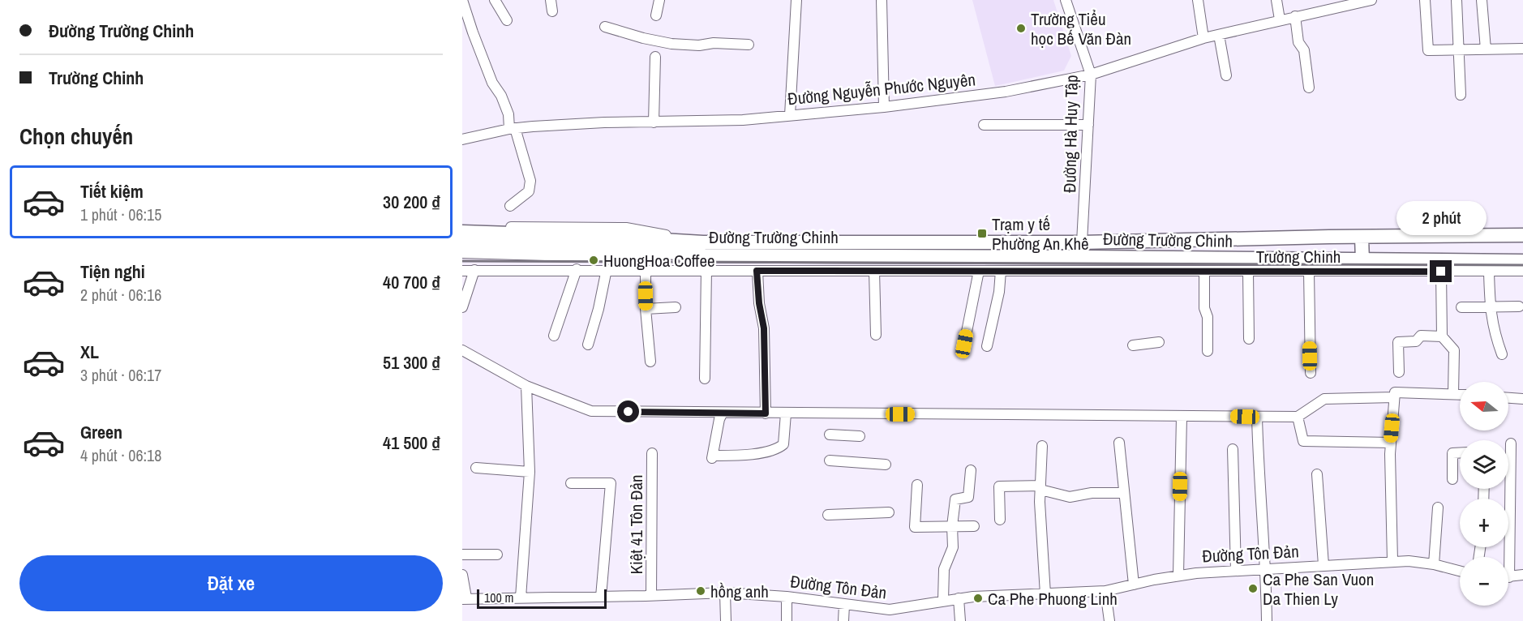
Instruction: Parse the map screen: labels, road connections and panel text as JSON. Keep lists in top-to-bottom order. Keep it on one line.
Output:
{"streets":{"highway":["Đường Trường Chinh"],"street":["Đường Nguyễn Phước Nguyên","Đường Hà Huy Tập","Trường Chinh","Kiệt 41 Tôn Đản","Đường Tôn Đản"]},"crossings":[["Đường Nguyễn Phước Nguyên","Đường Hà Huy Tập"],["Đường Hà Huy Tập","Đường Trường Chinh"],["Đường Trường Chinh","Trường Chinh"],["Kiệt 41 Tôn Đản","Đường Tôn Đản"]],"places":{"other":["Trường Tiểu học Bế Văn Đàn","HuongHoa Coffee","Ca Phe San Vuon Da Thien Ly","hồng anh","Ca Phe Phuong Linh"],"transit":["Trạm y tế Phường An Khê"]},"scale_bar":"100 m","north":"left","page":{"banner":["Đường Trường Chinh","Trường Chinh"],"heading":"Chọn chuyến","list":[{"name":"Tiết kiệm","note":"1 phút · 06:15","value":"30 200 ₫"},{"name":"Tiện nghi","note":"2 phút · 06:16","value":"40 700 ₫"},{"name":"XL","note":"3 phút · 06:17","value":"51 300 ₫"},{"name":"Green","note":"4 phút · 06:18","value":"41 500 ₫"}],"bubble":"2 phút","map_buttons":["+","−"],"buttons":"Đặt xe","scale":"100 m"}}
